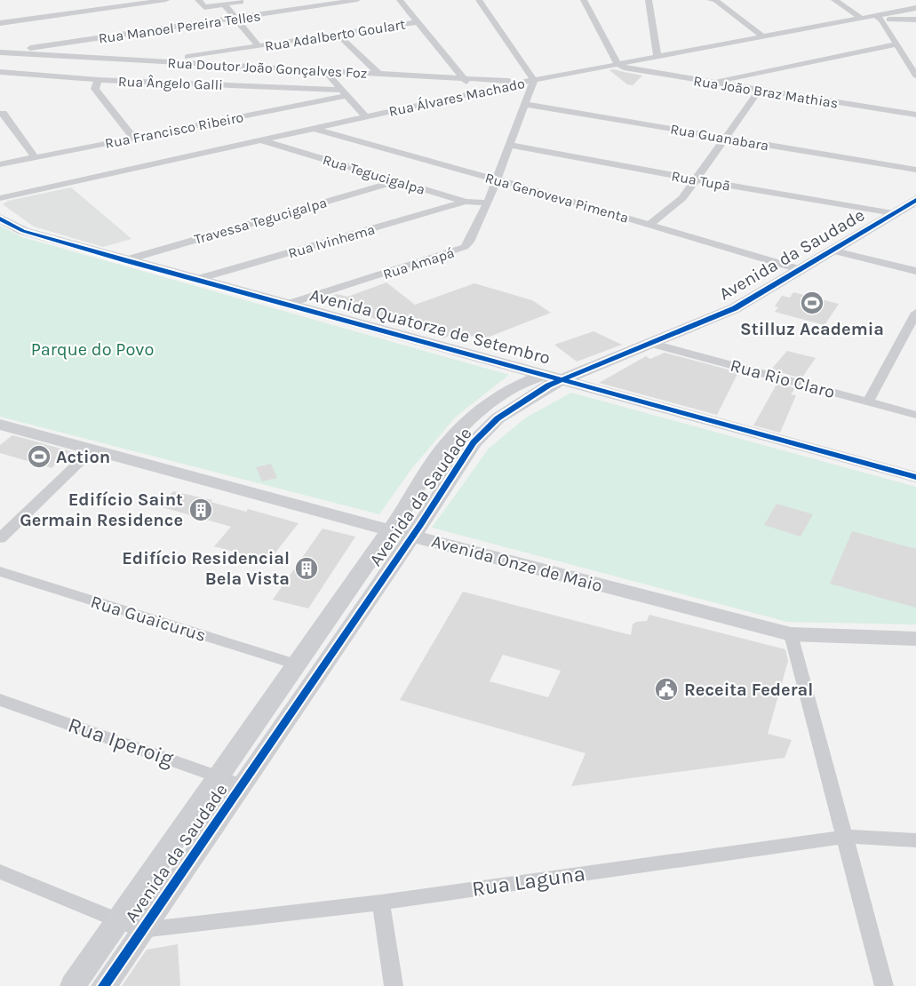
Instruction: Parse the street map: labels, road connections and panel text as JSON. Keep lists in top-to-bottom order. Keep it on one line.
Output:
{"streets":{"street":["Rua Manoel Pereira Telles","Rua Adalberto Goulart","Rua Doutor João Gonçalves Foz","Rua Ângelo Galli","Rua João Braz Mathias","Rua Álvares Machado","Rua Francisco Ribeiro","Rua Guanabara","Rua Tegucigalpa","Rua Tupã","Rua Genoveva Pimenta","Travessa Tegucigalpa","Rua Ivinhema","Avenida da Saudade","Rua Amapá","Avenida Quatorze de Setembro","Rua Rio Claro","Avenida Onze de Maio","Rua Guaicurus","Rua Iperoig","Rua Laguna"]},"crossings":[["Rua Manoel Pereira Telles","Rua Doutor João Gonçalves Foz"],["Rua Adalberto Goulart","Rua Doutor João Gonçalves Foz"],["Rua Doutor João Gonçalves Foz","Rua Álvares Machado"],["Rua Doutor João Gonçalves Foz","Rua Amapá"],["Rua Ângelo Galli","Rua Francisco Ribeiro"],["Rua João Braz Mathias","Rua Álvares Machado"],["Rua Álvares Machado","Rua Tegucigalpa"],["Rua Álvares Machado","Rua Genoveva Pimenta"],["Rua Álvares Machado","Rua Amapá"],["Rua Guanabara","Rua Amapá"],["Rua Tegucigalpa","Travessa Tegucigalpa"],["Rua Tegucigalpa","Rua Ivinhema"],["Rua Tegucigalpa","Rua Amapá"],["Rua Tupã","Avenida da Saudade"],["Rua Tupã","Rua Amapá"],["Rua Genoveva Pimenta","Avenida da Saudade"],["Rua Genoveva Pimenta","Rua Amapá"],["Travessa Tegucigalpa","Avenida Quatorze de Setembro"],["Rua Ivinhema","Avenida Quatorze de Setembro"],["Avenida da Saudade","Avenida Quatorze de Setembro"],["Avenida da Saudade","Rua Rio Claro"],["Avenida da Saudade","Avenida Onze de Maio"],["Avenida da Saudade","Rua Guaicurus"],["Avenida da Saudade","Rua Iperoig"],["Avenida da Saudade","Rua Laguna"],["Rua Amapá","Avenida Quatorze de Setembro"]],"parks":["Parque do Povo"],"places":{"sports":["Stilluz Academia","Action"],"building":["Edifício Saint Germain Residence","Edifício Residencial Bela Vista"],"public building":["Receita Federal"]}}
